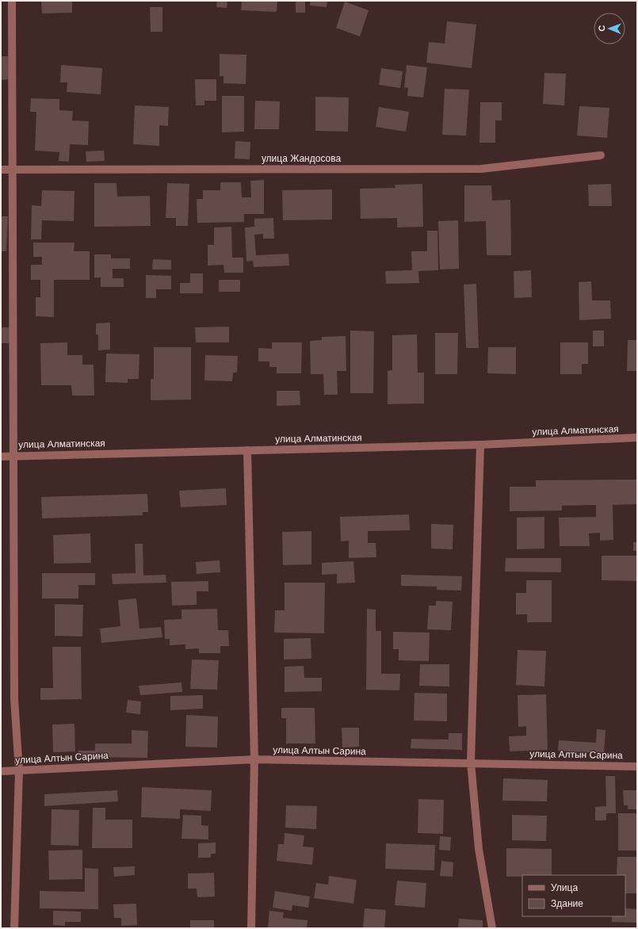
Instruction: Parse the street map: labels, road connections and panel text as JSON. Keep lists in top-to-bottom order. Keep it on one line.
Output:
{"streets":{"street":["улица Жандосова","улица Алматинская","улица Алтын Сарина"]},"legend":["Улица","Здание"],"north":"left"}
